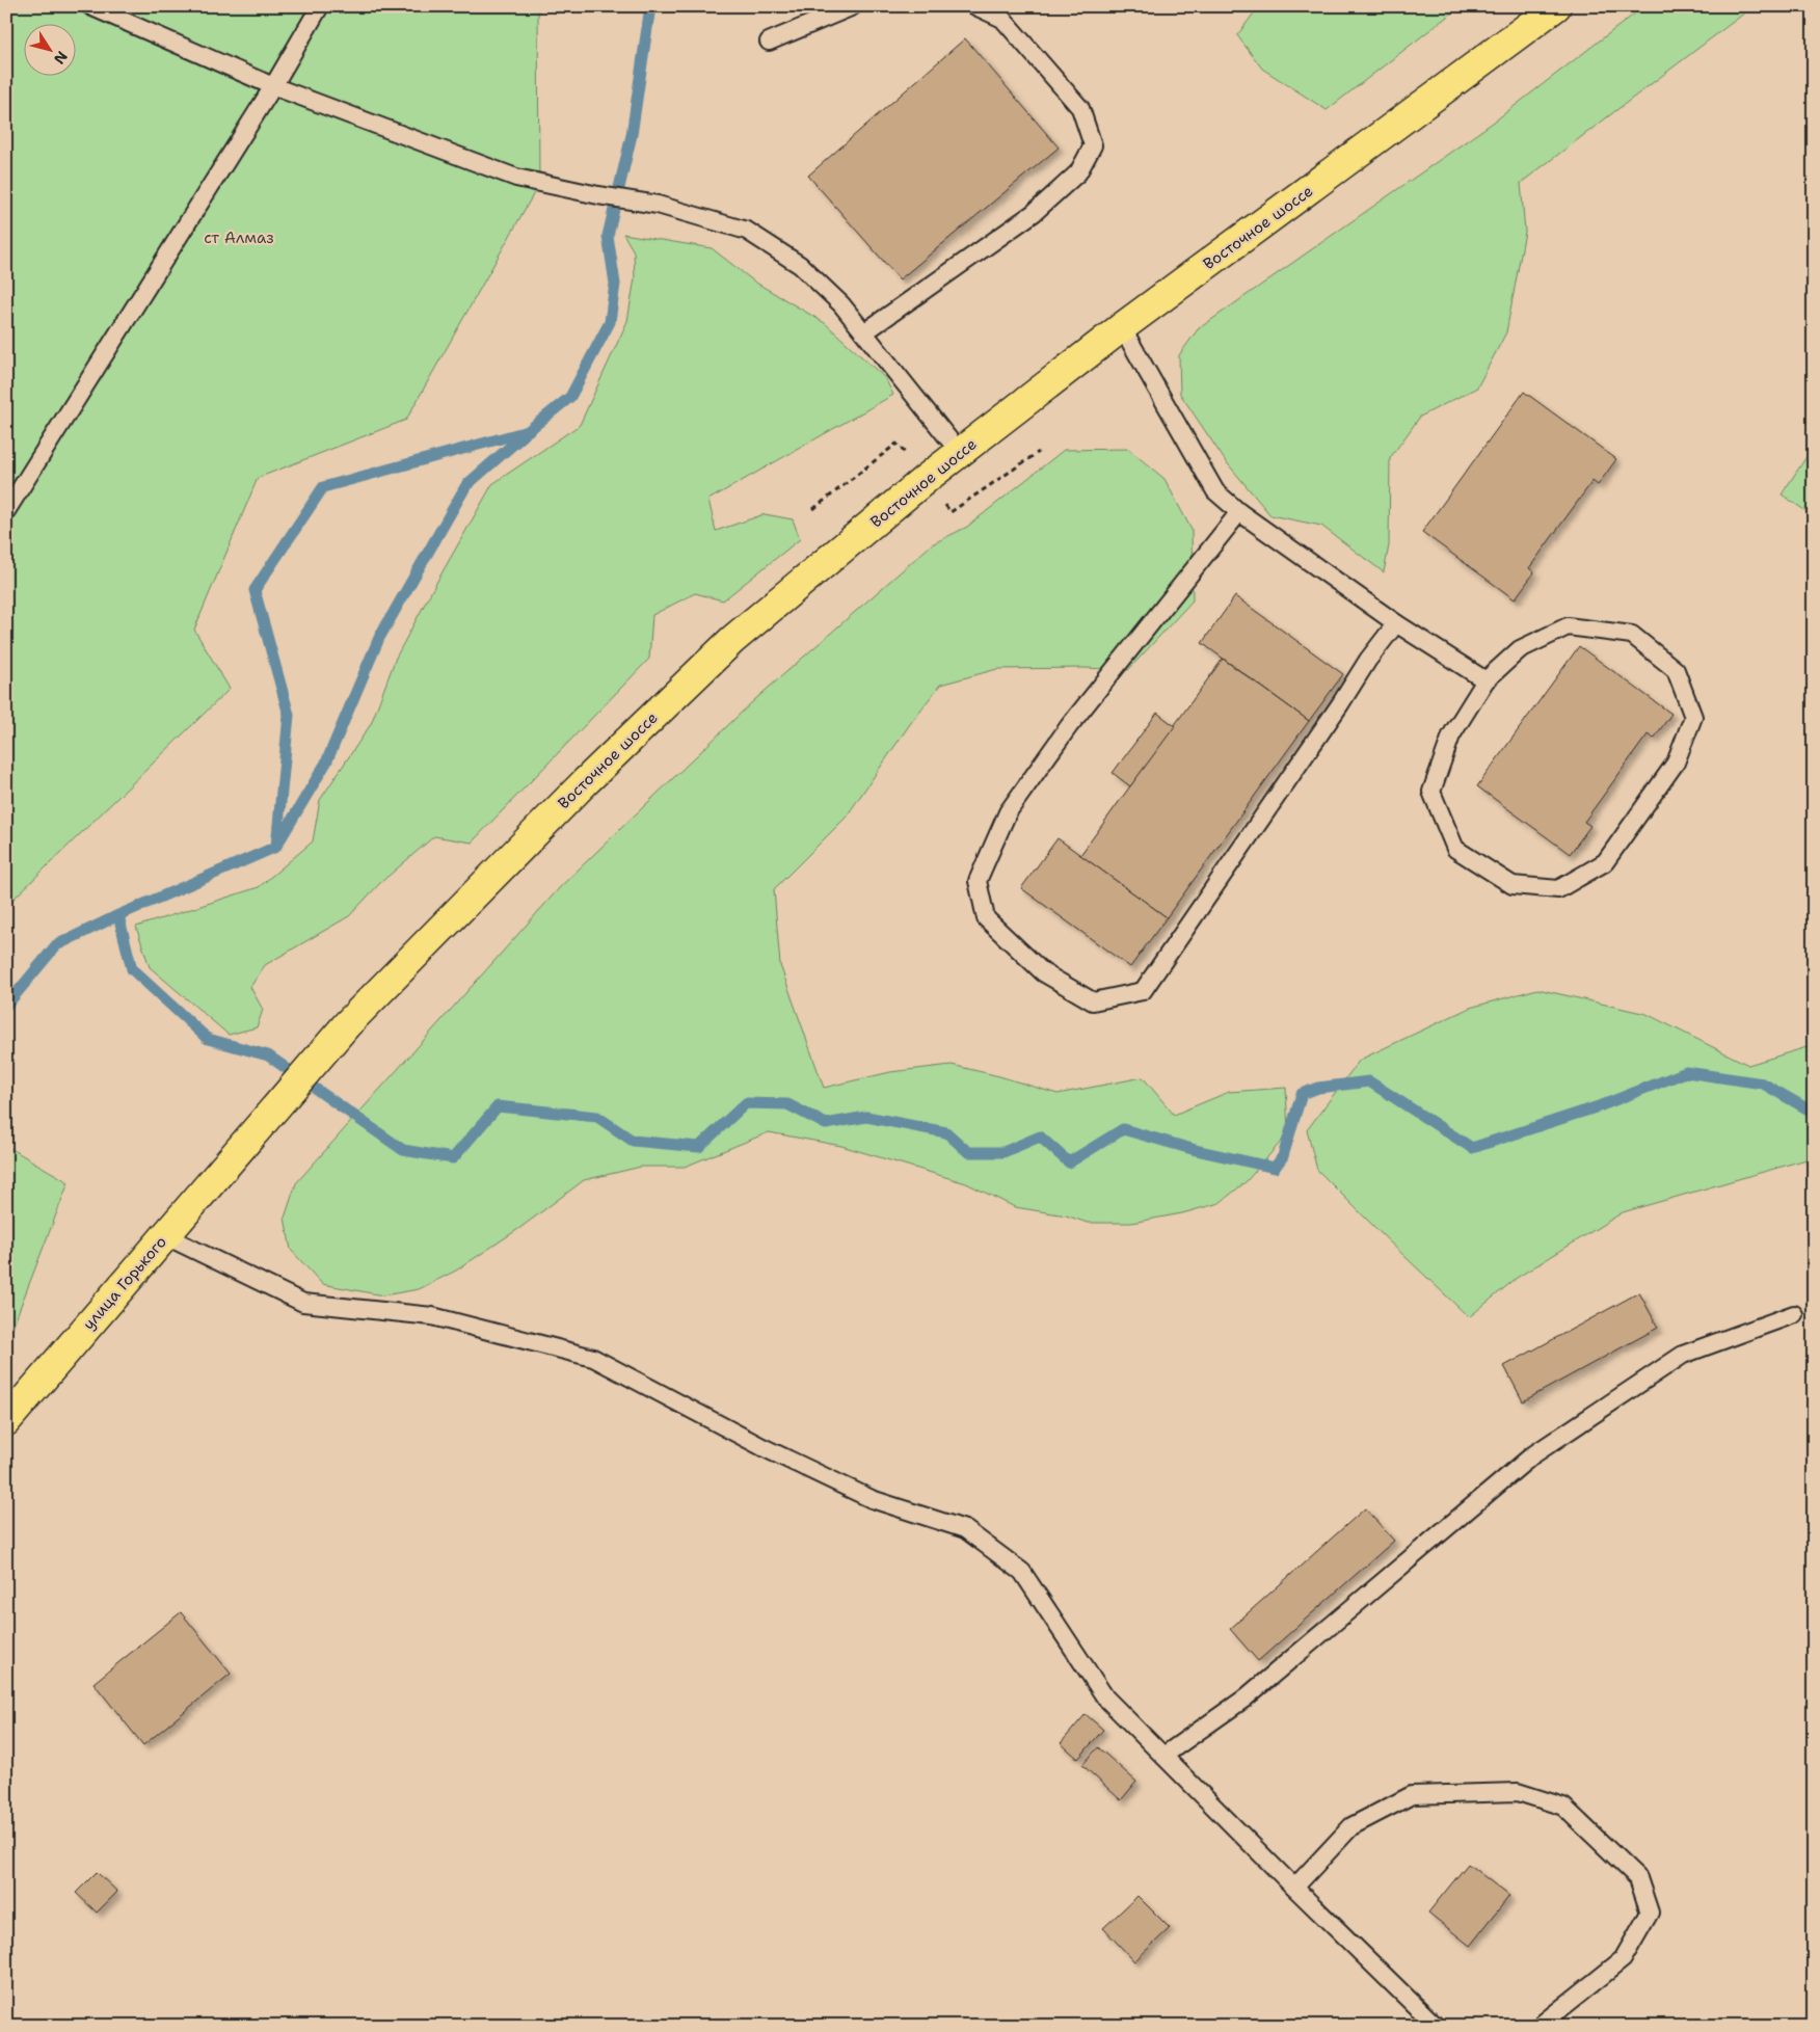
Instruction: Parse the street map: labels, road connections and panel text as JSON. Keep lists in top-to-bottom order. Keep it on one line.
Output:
{"streets":{"main road":["Восточное шоссе","улица Горького"]},"crossings":[["Восточное шоссе","улица Горького"]],"parks":["ст Алмаз"],"north":"bottom right"}
